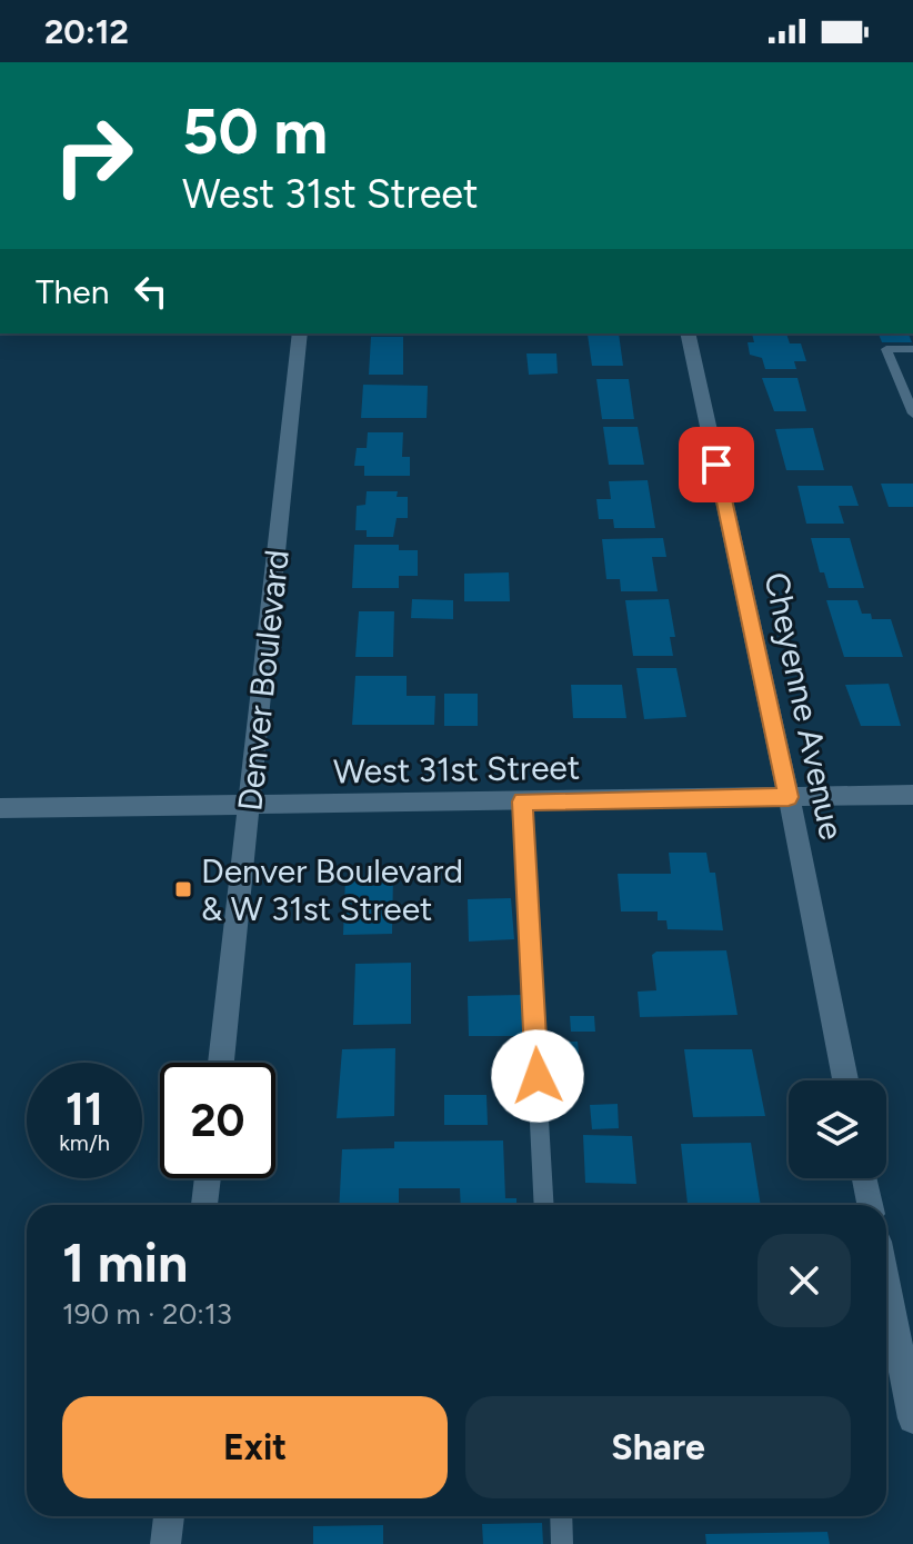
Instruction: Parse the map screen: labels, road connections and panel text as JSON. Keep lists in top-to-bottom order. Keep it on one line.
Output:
{"streets":{"street":["Denver Boulevard","Cheyenne Avenue","West 31st Street"]},"crossings":[["Denver Boulevard","West 31st Street"],["Cheyenne Avenue","West 31st Street"]],"places":{"transit":["Denver Boulevard & W 31st Street"]},"page":{"status":"20:12","turn":["50 m","West 31st Street"],"then":"Then","speed":"11 km/h","limit":"20","heading":["1 min","190 m · 20:13"],"buttons":["Exit","Share"]}}
